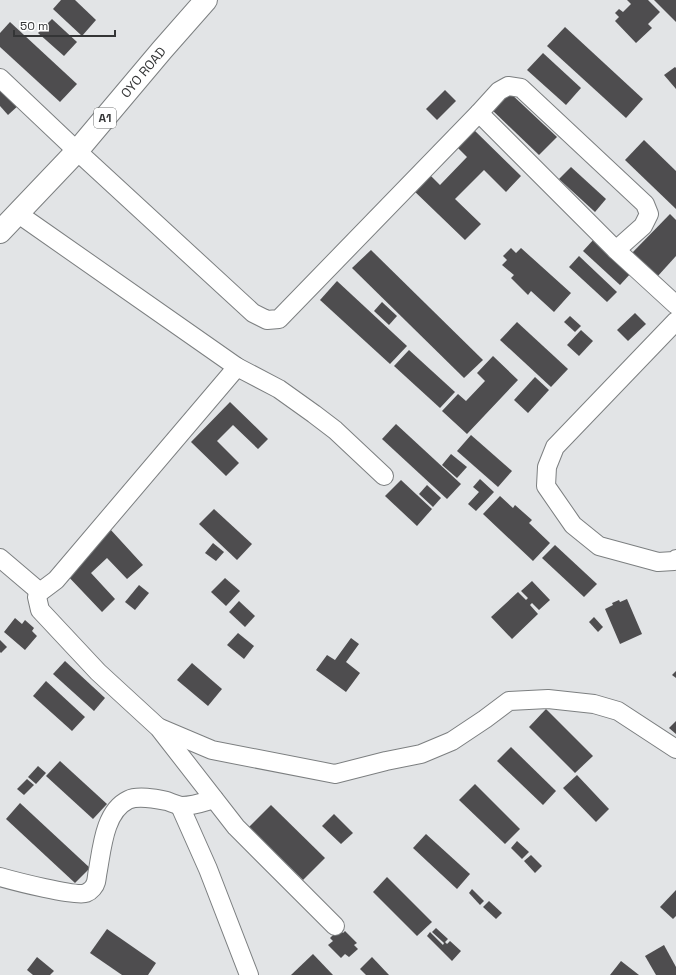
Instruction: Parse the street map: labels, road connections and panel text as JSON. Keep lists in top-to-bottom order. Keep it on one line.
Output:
{"streets":{"highway":["OYO ROAD","A1"]},"scale_bar":"50 m"}
